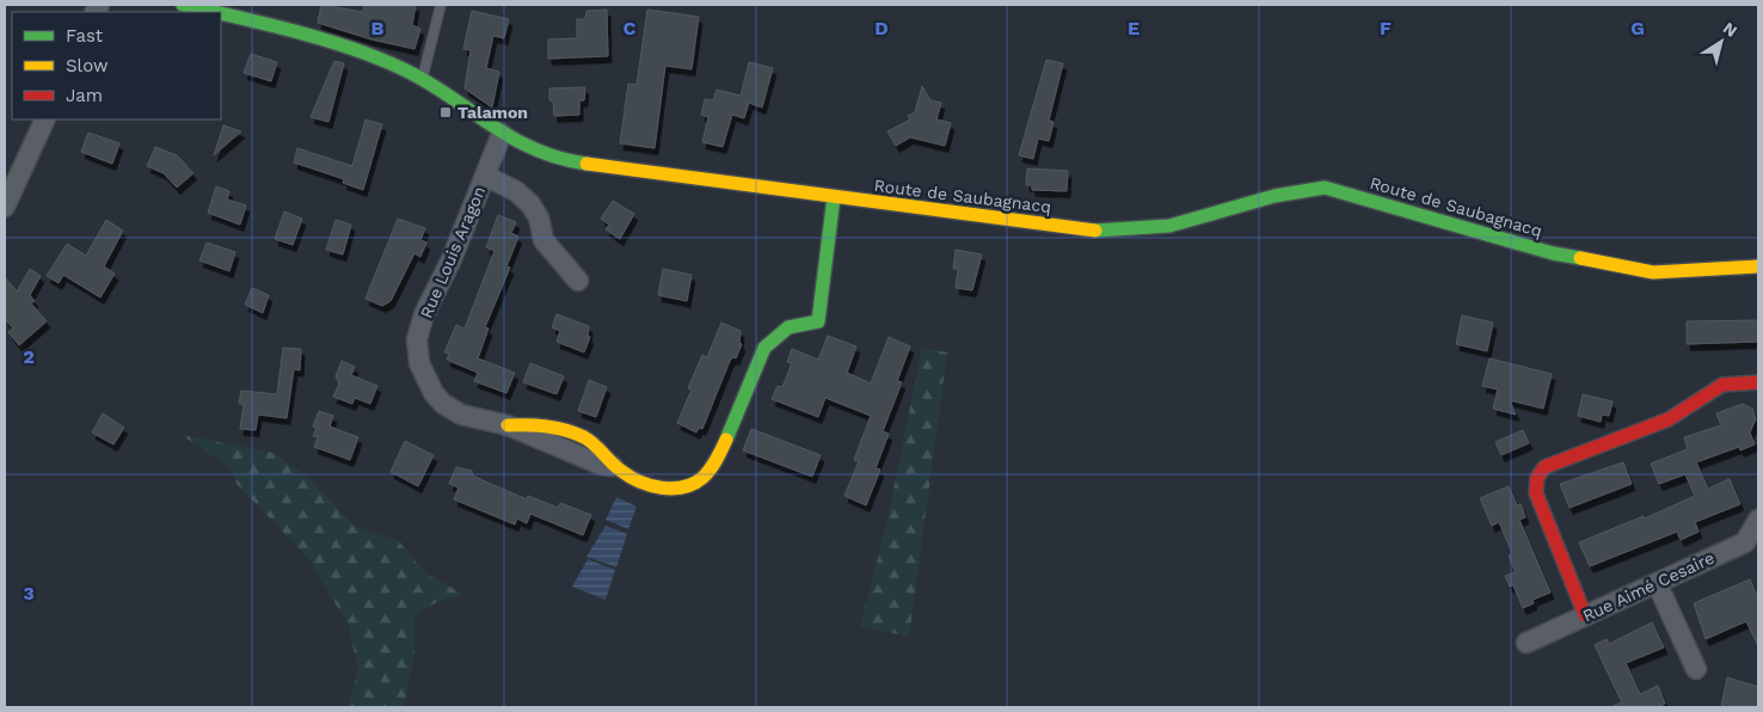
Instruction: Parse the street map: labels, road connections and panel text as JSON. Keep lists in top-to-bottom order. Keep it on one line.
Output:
{"streets":{"street":["Route de Saubagnacq","Rue Louis Aragon","Rue Aimé Cesaire"]},"crossings":[["Route de Saubagnacq","Rue Louis Aragon"]],"places":{"transit":["Talamon"]},"legend":["Fast","Slow","Jam"],"north":"top right","grid":{"columns":["B","C","D","E","F","G"],"rows":["2","3"]}}
